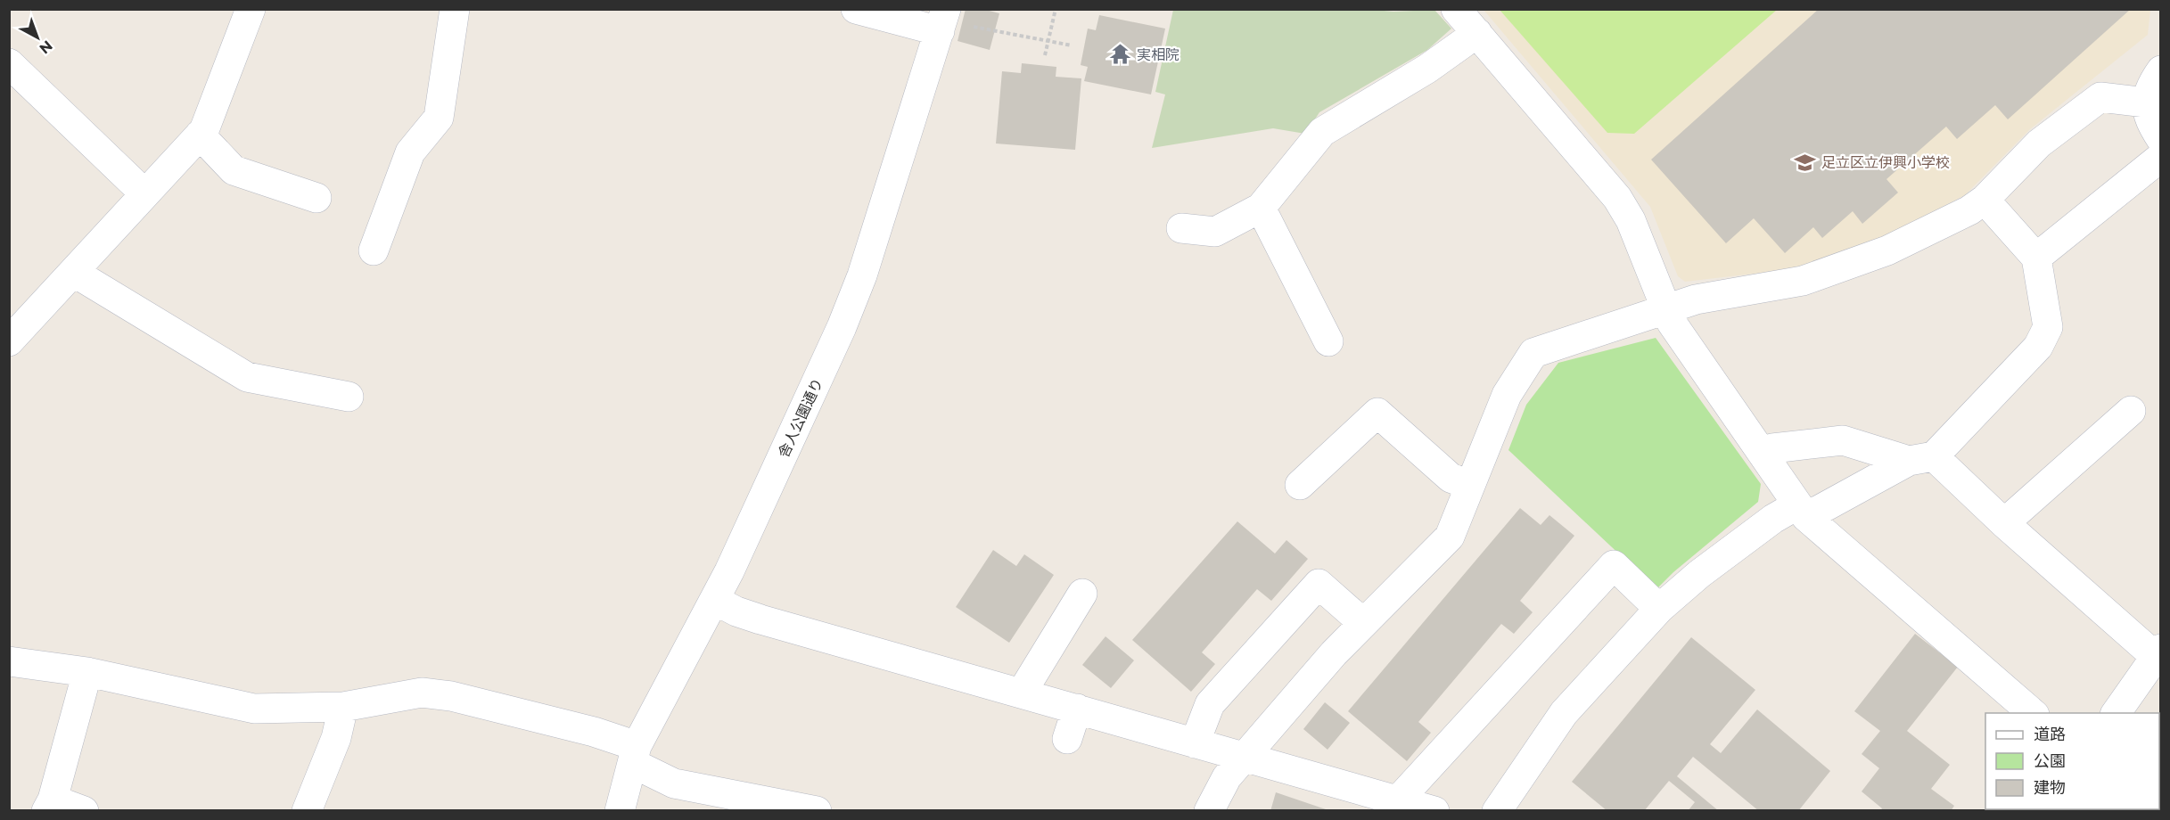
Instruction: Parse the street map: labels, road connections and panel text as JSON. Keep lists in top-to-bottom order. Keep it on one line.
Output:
{"streets":{"street":["舎人公園通り"]},"places":{"temple":["実相院"],"school or university":["足立区立伊興小学校"]},"legend":["道路","公園","建物"],"north":"bottom right"}
